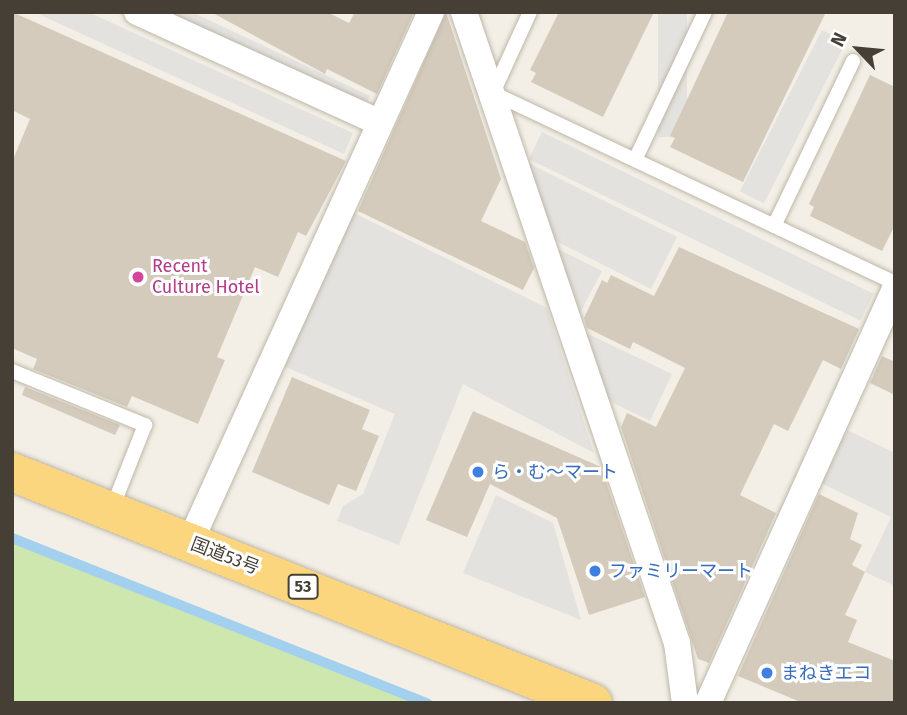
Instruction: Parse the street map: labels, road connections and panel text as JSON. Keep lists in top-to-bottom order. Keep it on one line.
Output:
{"streets":{"highway":["国道53号","53"]},"places":["Recent Culture Hotel","ら・む〜マート","ファミリーマート","まねきエコ"],"north":"top left"}
